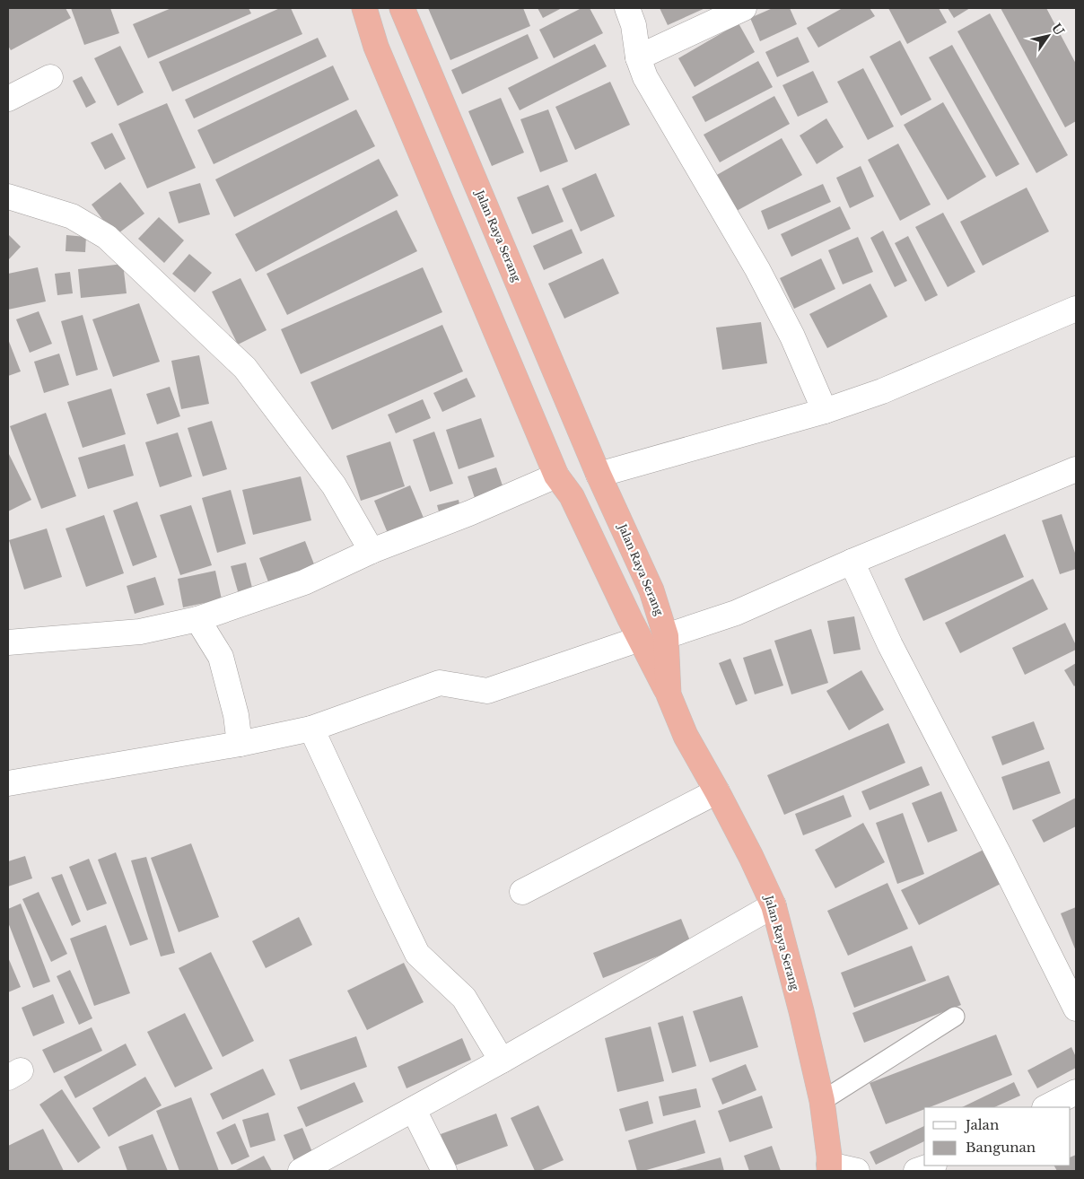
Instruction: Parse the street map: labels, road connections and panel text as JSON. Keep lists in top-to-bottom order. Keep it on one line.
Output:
{"streets":{"highway":["Jalan Raya Serang"]},"legend":["Jalan","Bangunan"],"north":"top right"}
